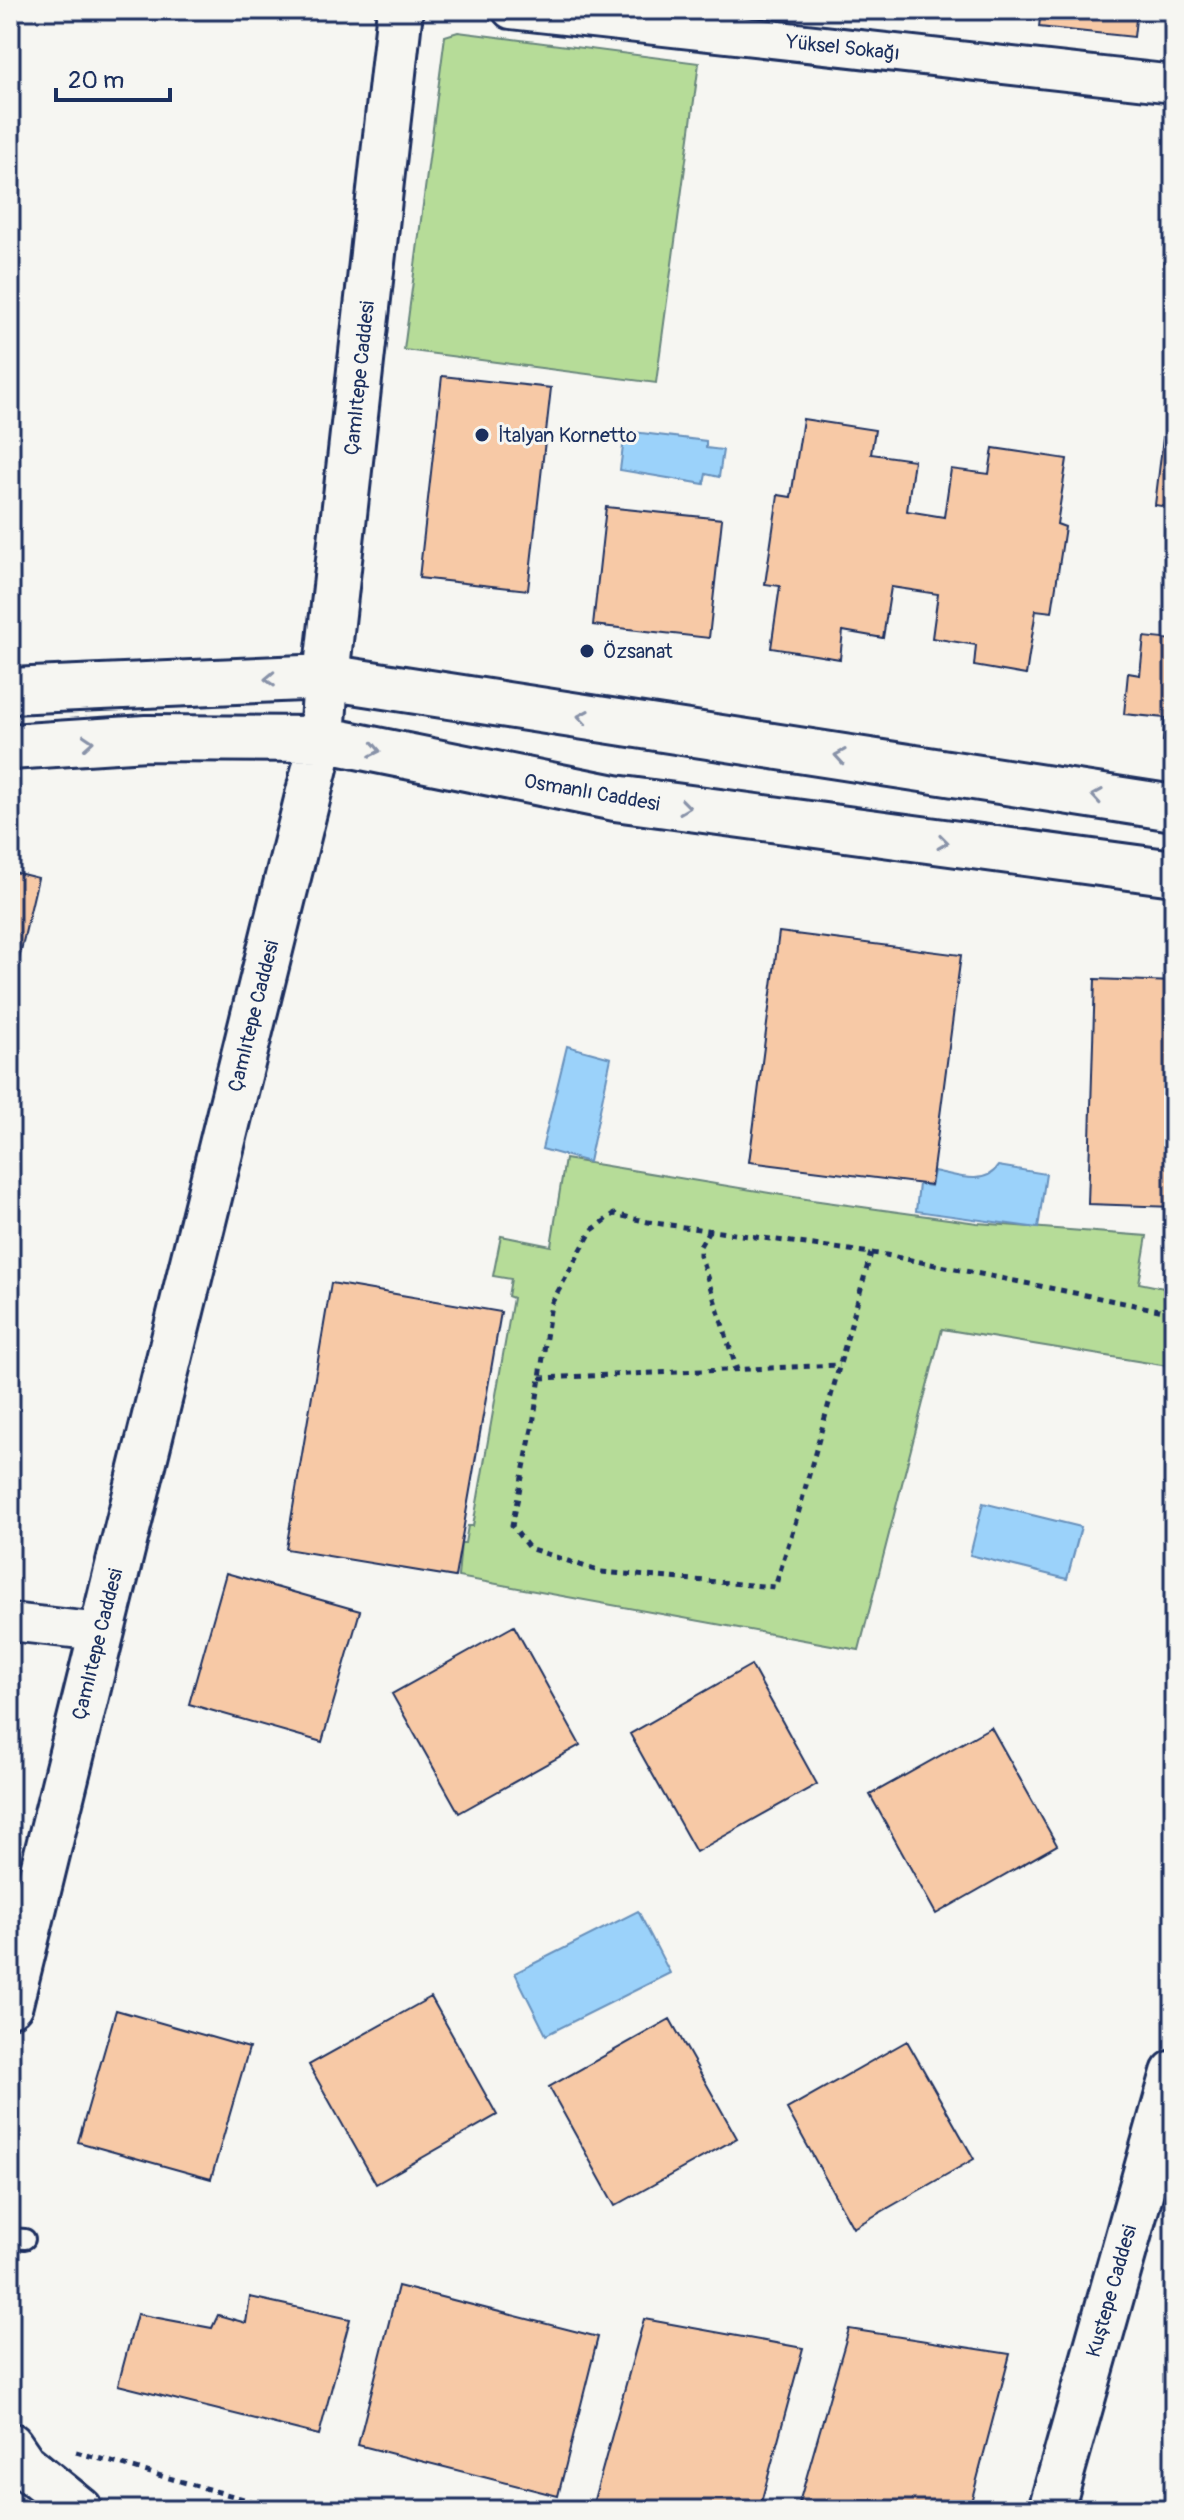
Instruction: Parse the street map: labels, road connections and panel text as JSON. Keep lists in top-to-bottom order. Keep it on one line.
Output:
{"streets":{"street":["Yüksel Sokağı","Çamlıtepe Caddesi","Osmanlı Caddesi","Kuştepe Caddesi"]},"crossings":[["Çamlıtepe Caddesi","Osmanlı Caddesi"]],"places":["İtalyan Kornetto","Özsanat"],"scale_bar":"20 m"}
